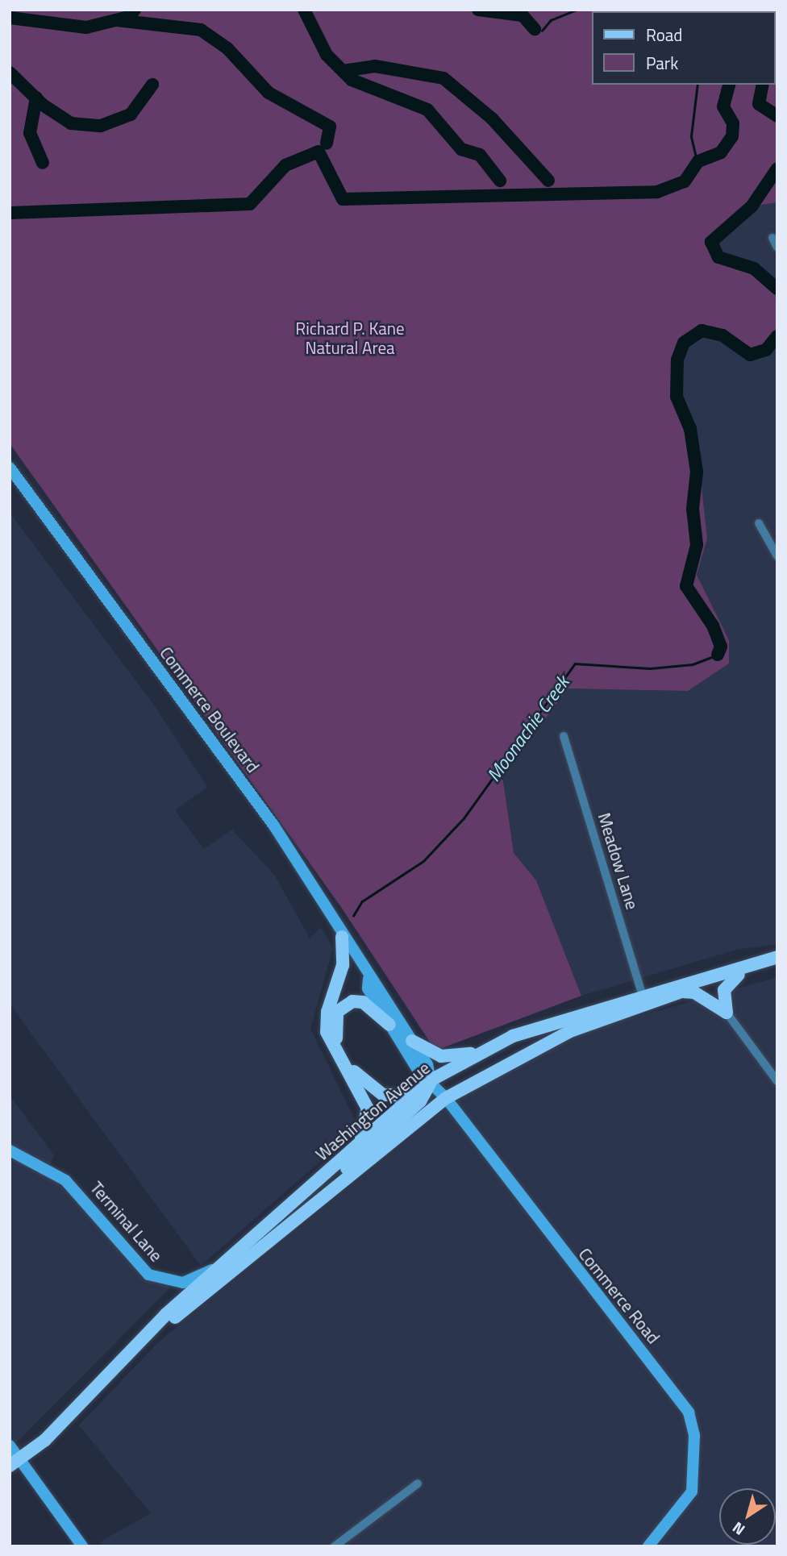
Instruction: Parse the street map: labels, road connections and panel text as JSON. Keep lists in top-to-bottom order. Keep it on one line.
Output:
{"streets":{"main road":["Washington Avenue"],"street":["Commerce Boulevard","Meadow Lane","Terminal Lane","Commerce Road"]},"crossings":[["Commerce Boulevard","Washington Avenue"],["Commerce Boulevard","Commerce Road"],["Meadow Lane","Washington Avenue"],["Washington Avenue","Terminal Lane"],["Washington Avenue","Commerce Road"]],"water":["Moonachie Creek"],"parks":["Richard P. Kane Natural Area"],"legend":["Road","Park"],"north":"bottom left"}
